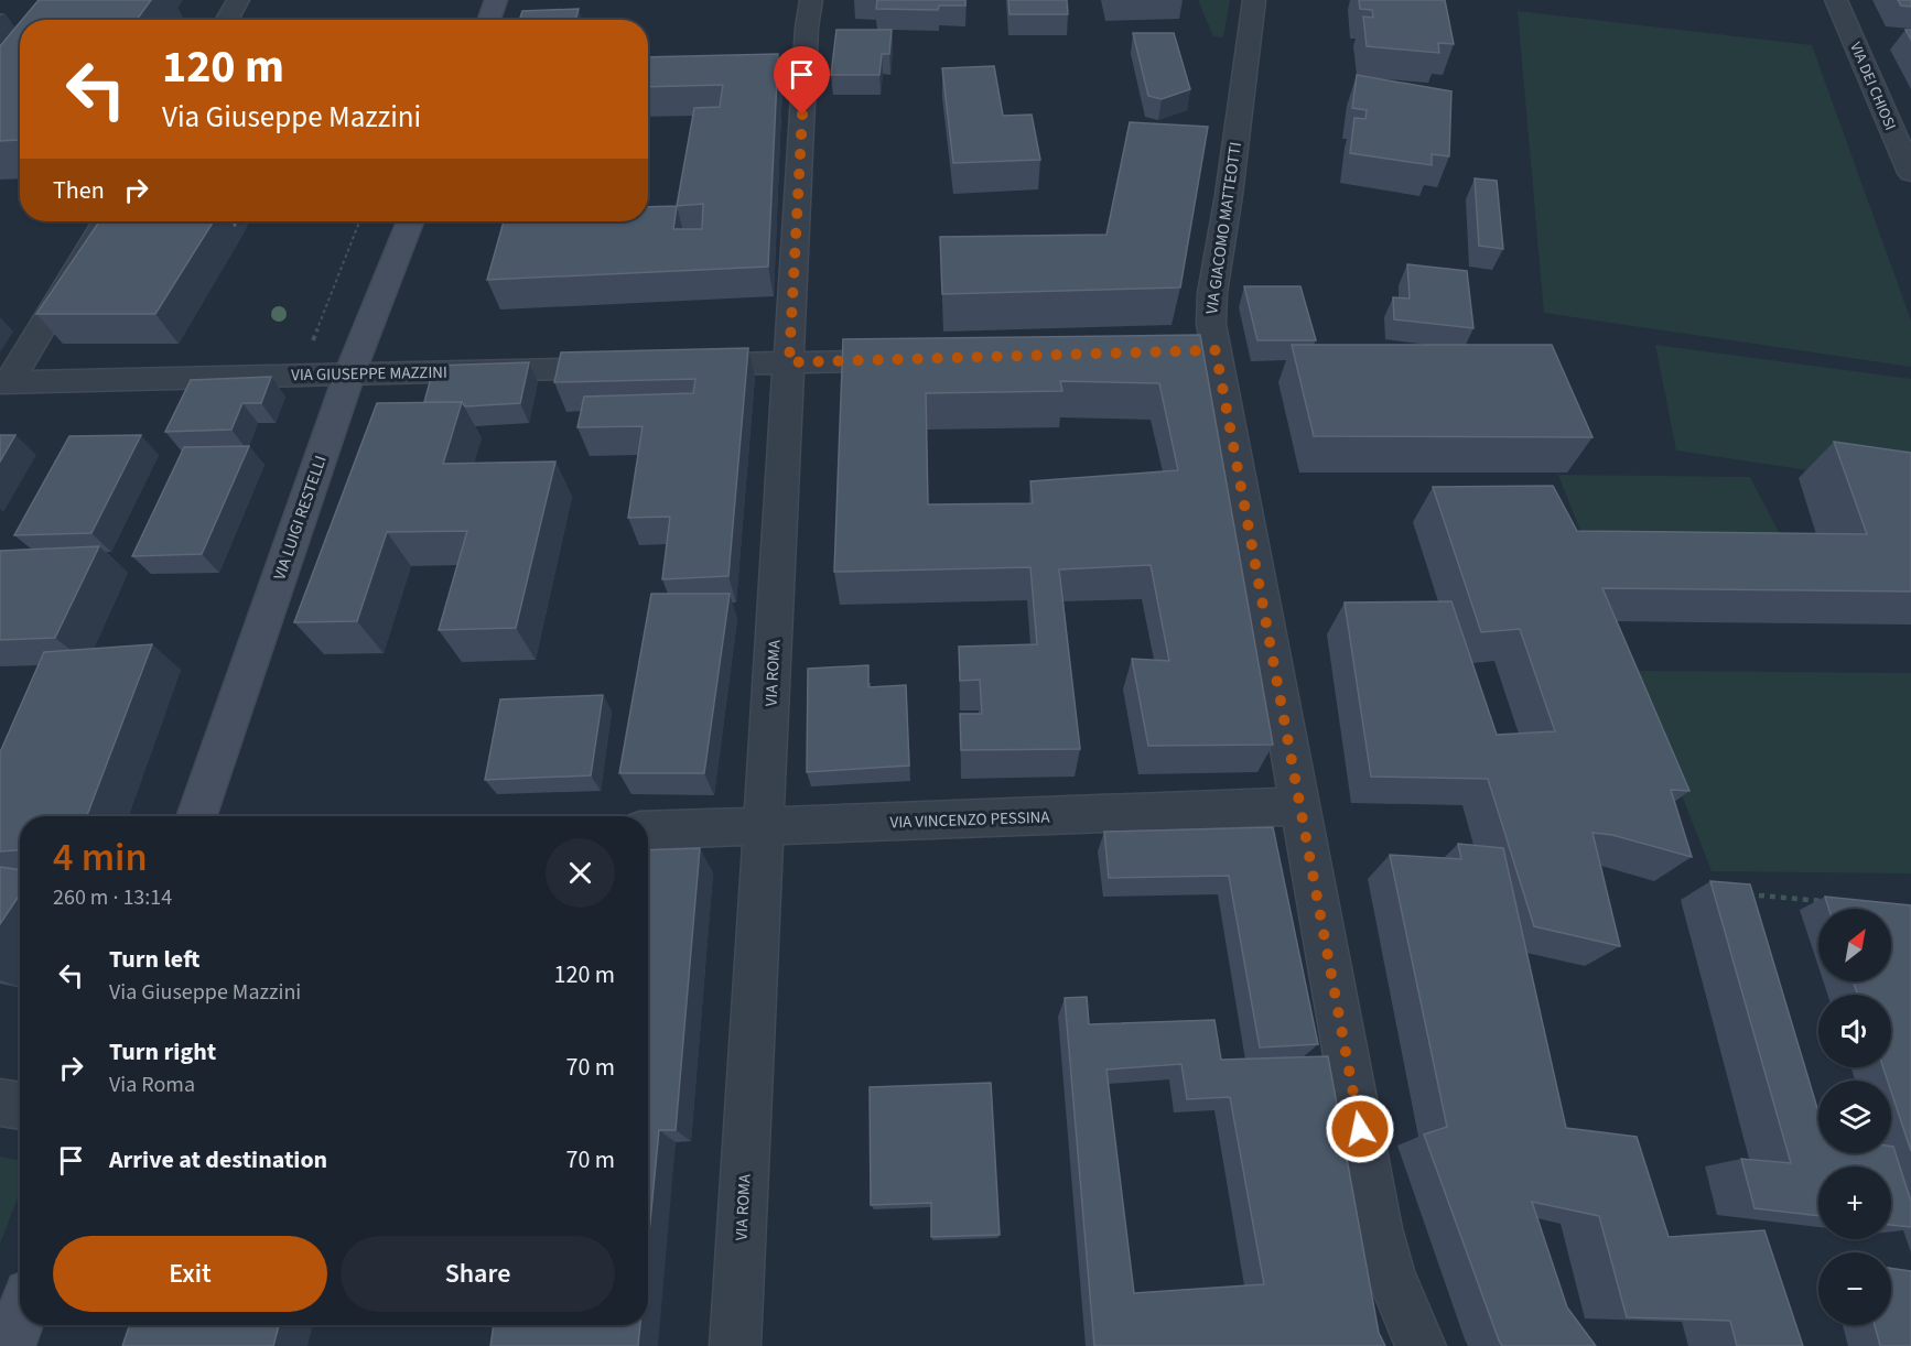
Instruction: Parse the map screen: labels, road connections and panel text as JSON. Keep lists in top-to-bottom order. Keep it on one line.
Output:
{"streets":{"street":["VIA DEI CHIOSI","VIA GIACOMO MATTEOTTI","VIA GIUSEPPE MAZZINI","VIA LUIGI RESTELLI","VIA ROMA","VIA VINCENZO PESSINA"]},"crossings":[["VIA GIACOMO MATTEOTTI","VIA VINCENZO PESSINA"],["VIA GIUSEPPE MAZZINI","VIA LUIGI RESTELLI"],["VIA ROMA","VIA VINCENZO PESSINA"]],"north":"top right","page":{"turn":["120 m","Via Giuseppe Mazzini"],"then":"Then","heading":["4 min","260 m · 13:14"],"map_buttons":["+","−"],"list":[{"name":"Turn left","note":"Via Giuseppe Mazzini","value":"120 m"},{"name":"Turn right","note":"Via Roma","value":"70 m"},{"name":"Arrive at destination","value":"70 m"}],"buttons":["Exit","Share"]}}
